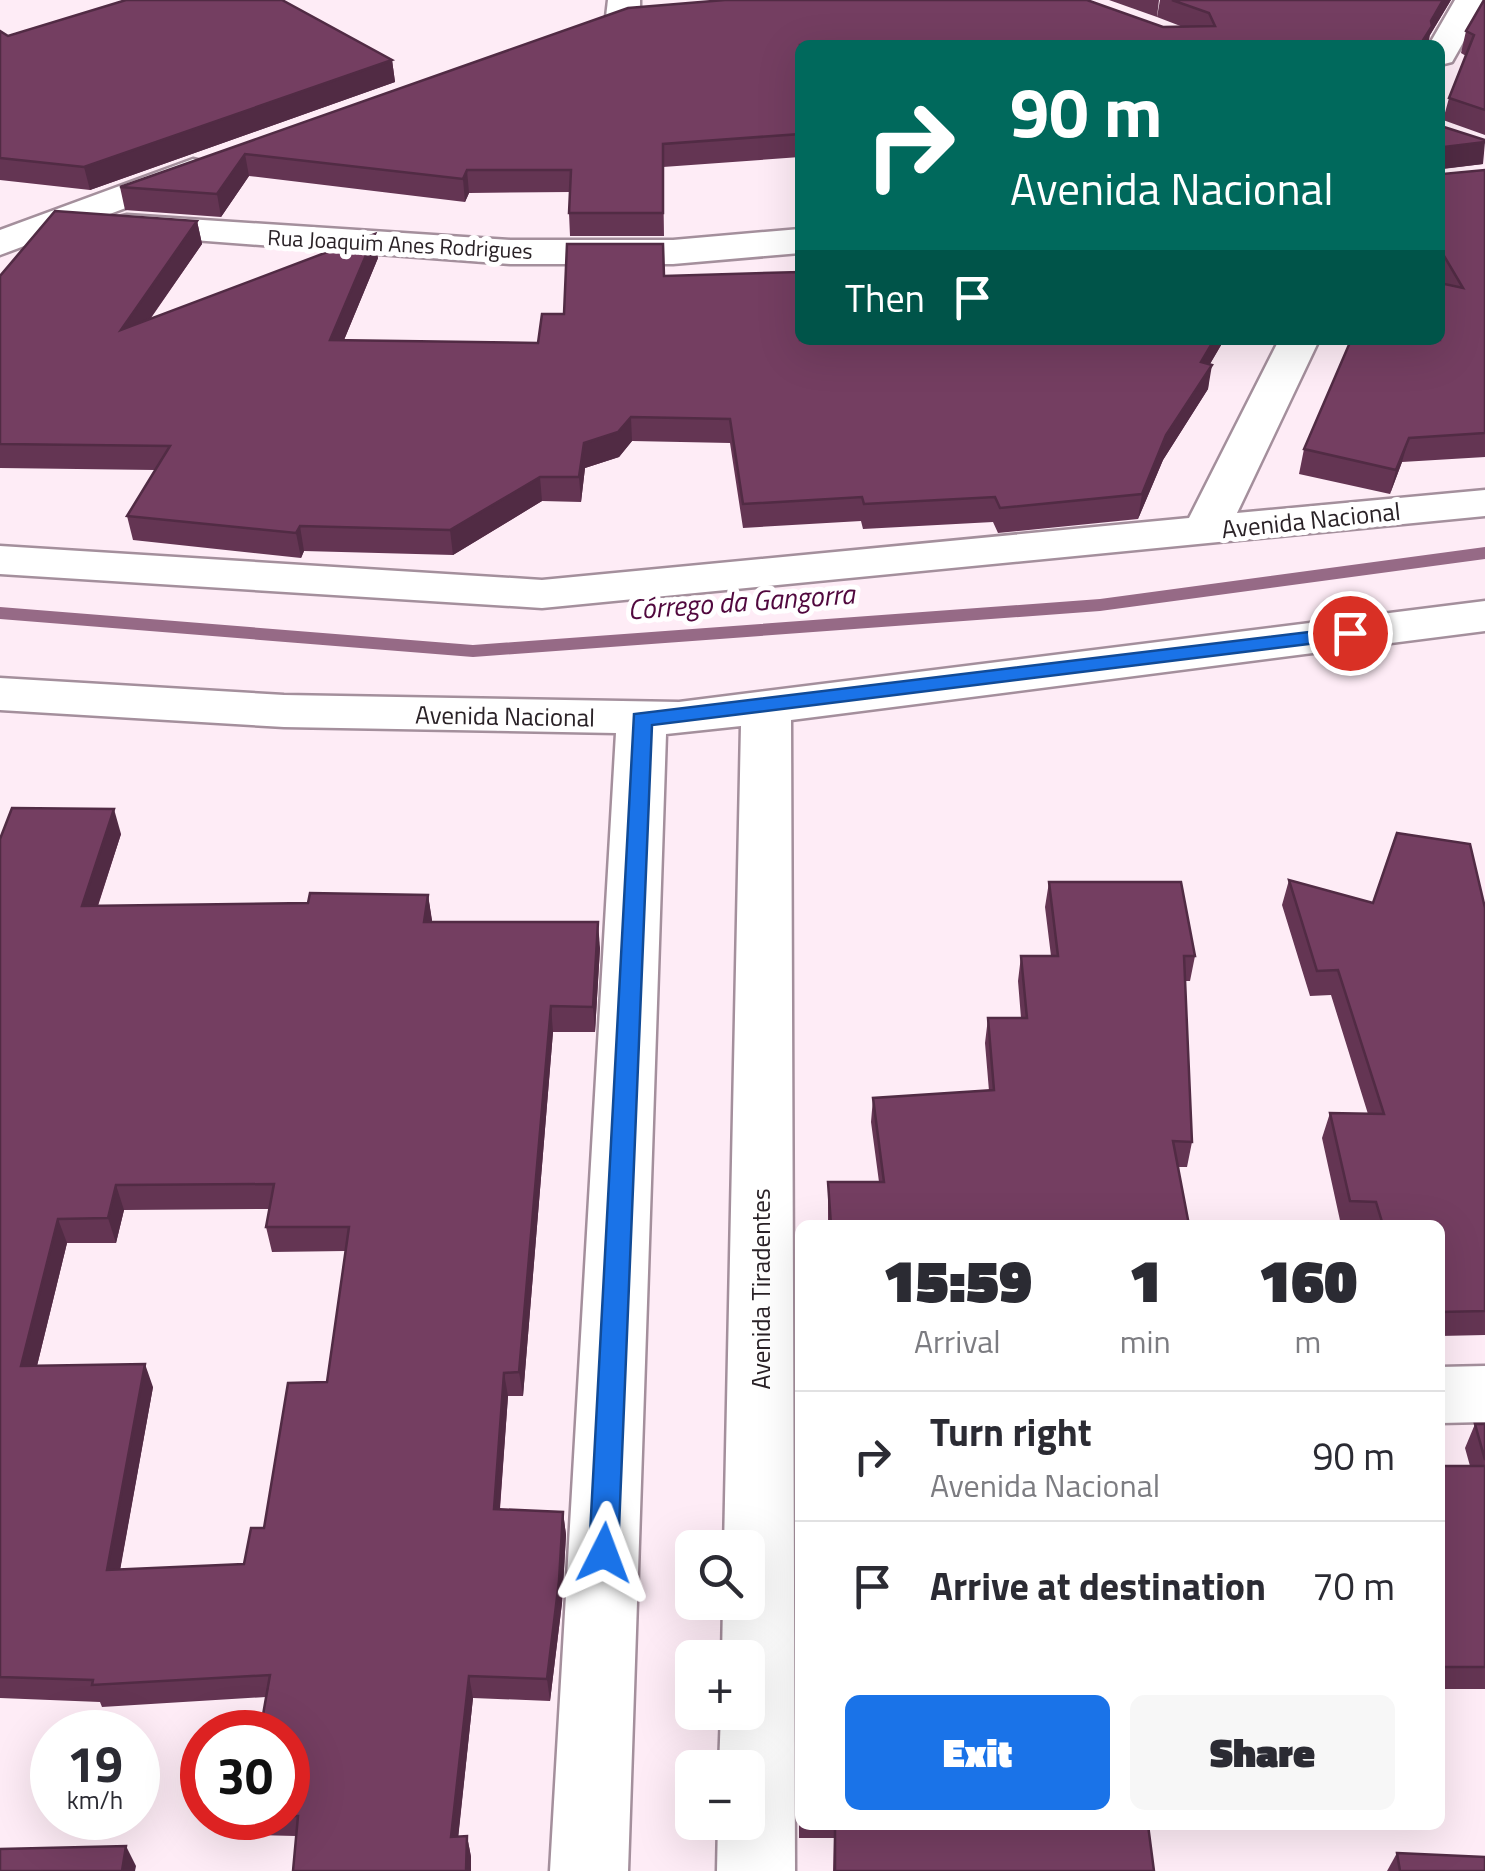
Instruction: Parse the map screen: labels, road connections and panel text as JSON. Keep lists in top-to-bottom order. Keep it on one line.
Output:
{"streets":{"street":["Rua Joaquim Anes Rodrigues","Avenida Nacional","Avenida Tiradentes"]},"crossings":[["Avenida Nacional","Avenida Tiradentes"]],"water":["Córrego da Gangorra"],"page":{"turn":["90 m","Avenida Nacional"],"then":"Then","eta":["15:59","Arrival","1","min","160","m"],"list":[{"name":"Turn right","note":"Avenida Nacional","value":"90 m"},{"name":"Arrive at destination","value":"70 m"}],"map_buttons":["+","−"],"buttons":["Exit","Share"],"speed":"19 km/h","limit":"30"}}
